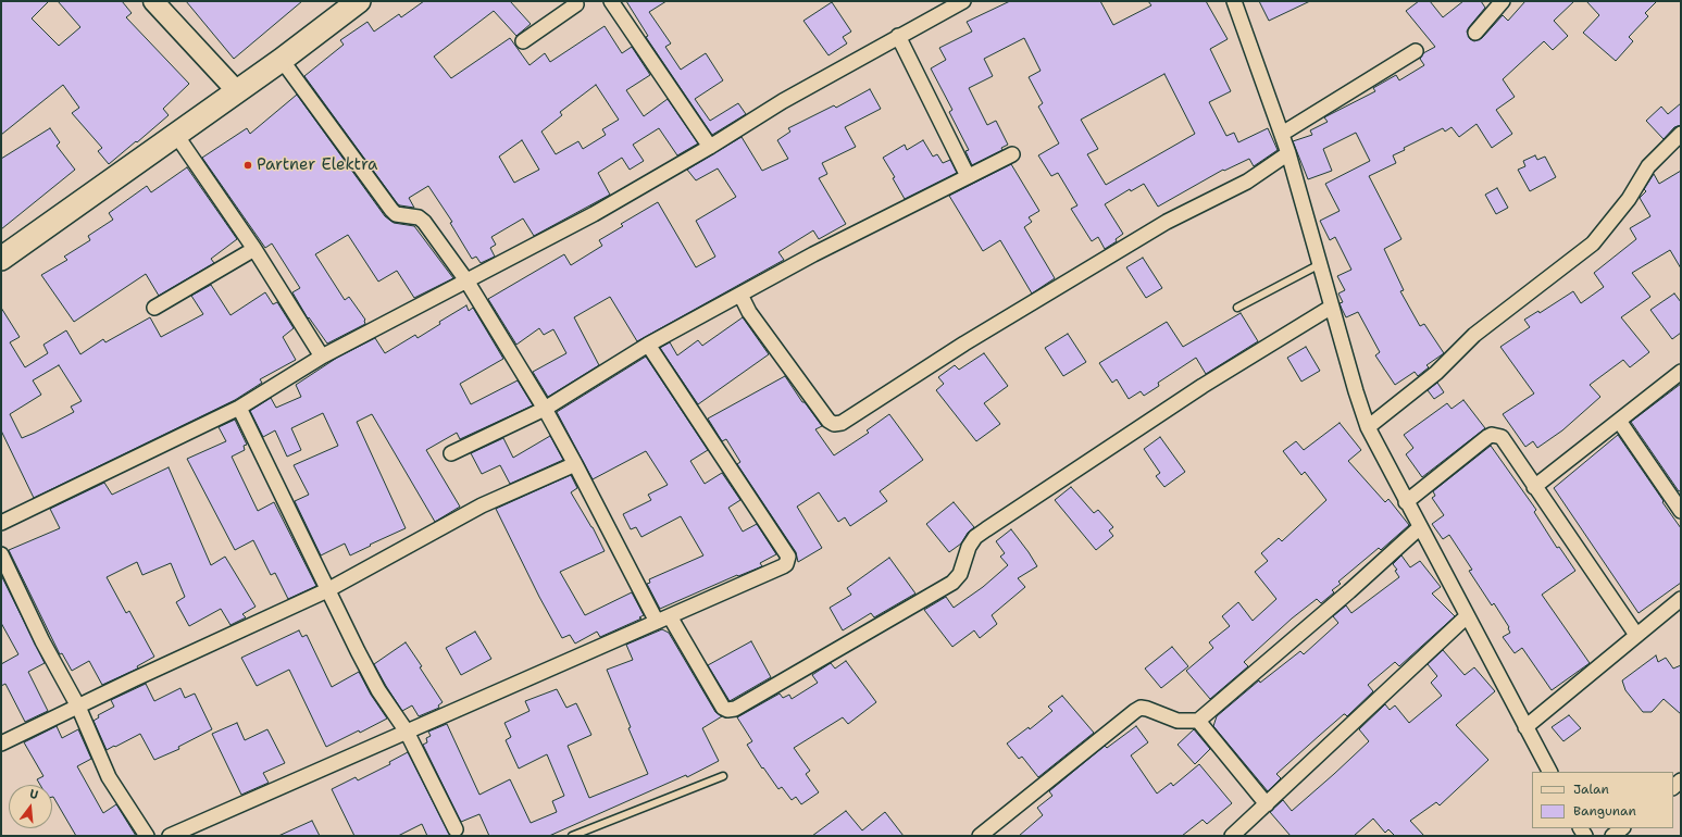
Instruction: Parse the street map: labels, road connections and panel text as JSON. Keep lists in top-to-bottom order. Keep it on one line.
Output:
{"places":["Partner Elektra"],"legend":["Jalan","Bangunan"],"north":"top"}
